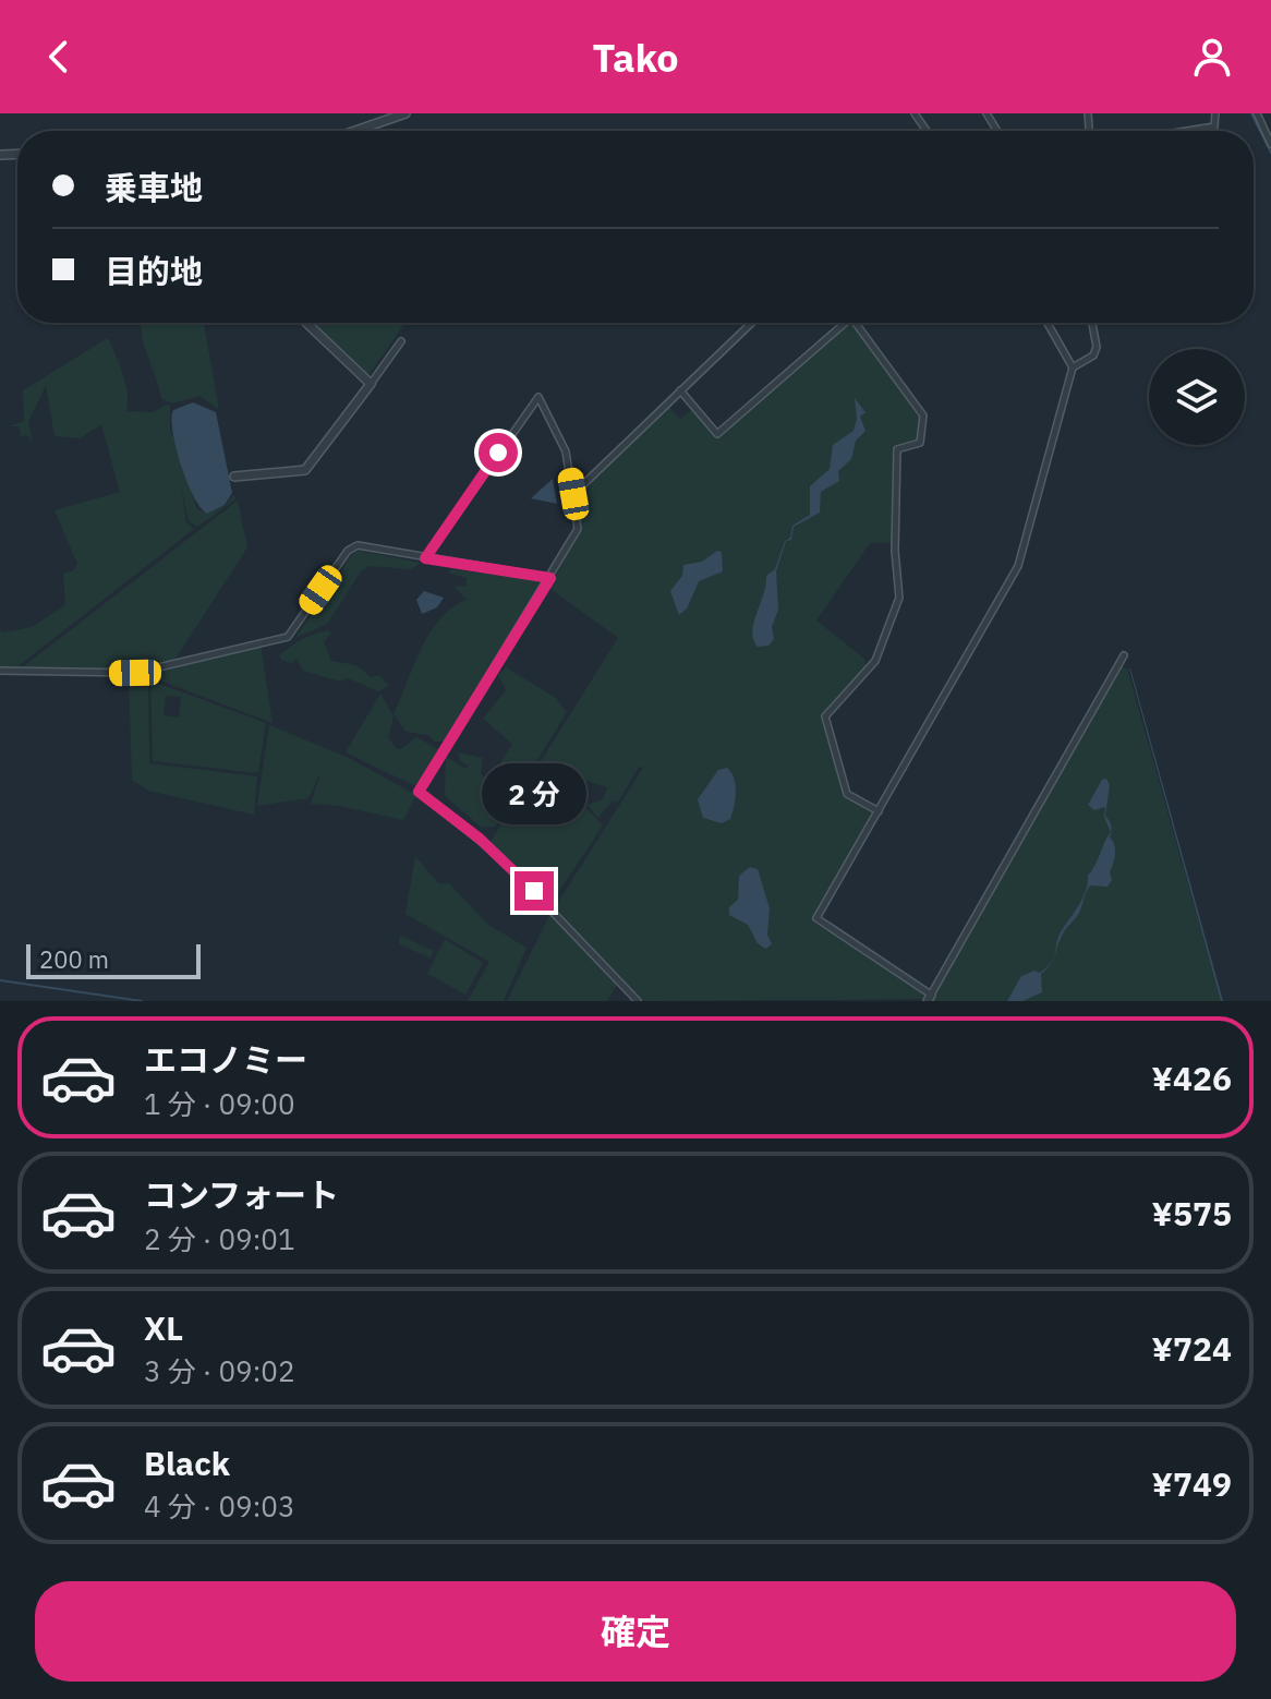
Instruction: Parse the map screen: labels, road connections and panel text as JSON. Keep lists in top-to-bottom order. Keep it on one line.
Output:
{"scale_bar":"200 m","page":{"header":"Tako","banner":["乗車地","目的地"],"bubble":"2 分","scale":"200 m","list":[{"name":"エコノミー","note":"1 分 · 09:00","value":"¥426"},{"name":"コンフォート","note":"2 分 · 09:01","value":"¥575"},{"name":"XL","note":"3 分 · 09:02","value":"¥724"},{"name":"Black","note":"4 分 · 09:03","value":"¥749"}],"buttons":"確定"}}
